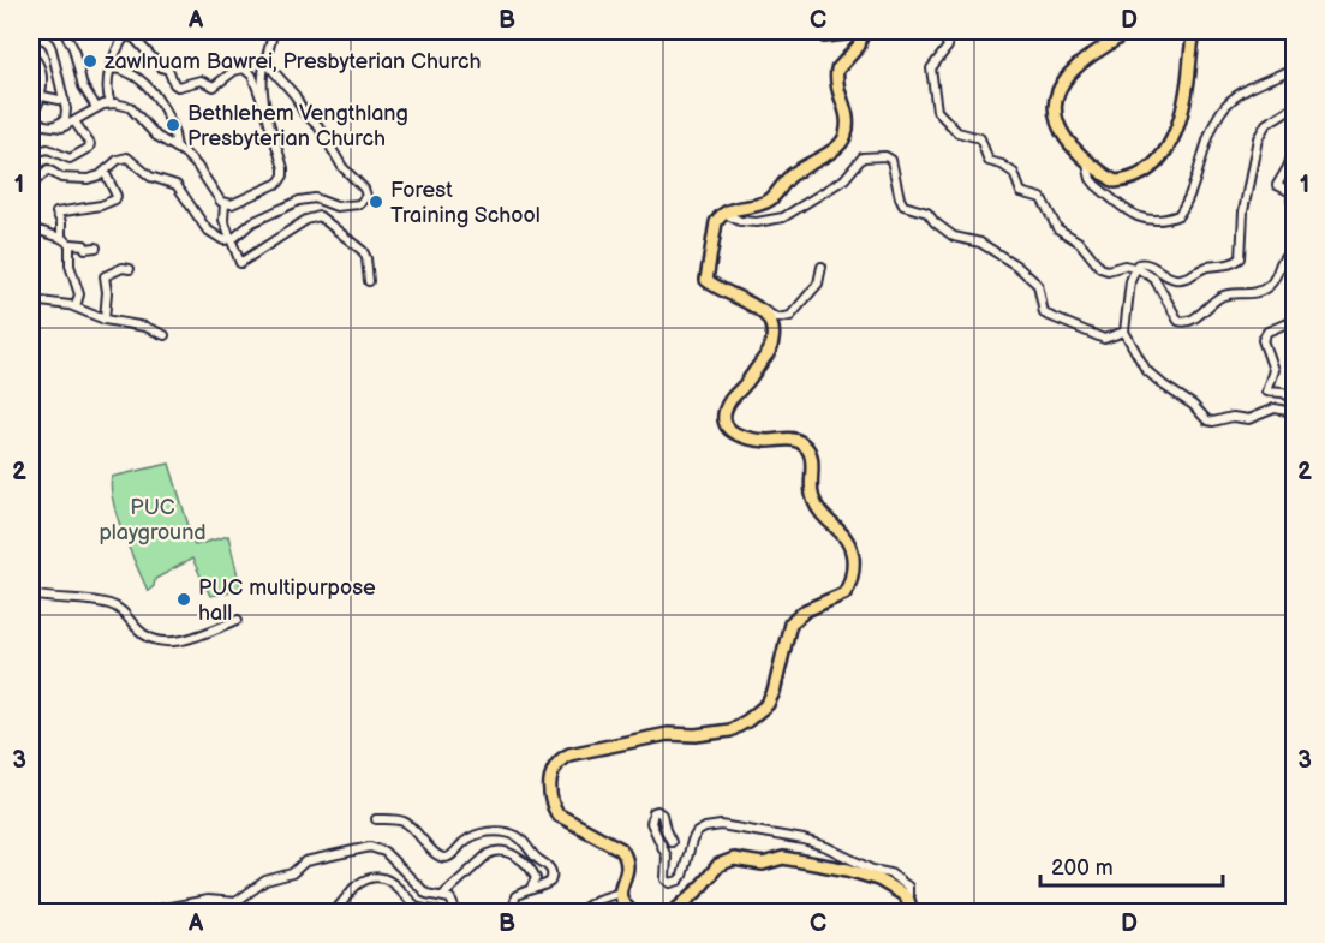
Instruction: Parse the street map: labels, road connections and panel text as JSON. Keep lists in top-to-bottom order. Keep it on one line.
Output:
{"parks":["PUC playground"],"places":["zawlnuam Bawrei, Presbyterian Church","Bethlehem Vengthlang Presbyterian Church","Forest Training School","PUC multipurpose hall"],"scale_bar":"200 m","grid":{"columns":["A","B","C","D"],"rows":["1","2","3"]}}
